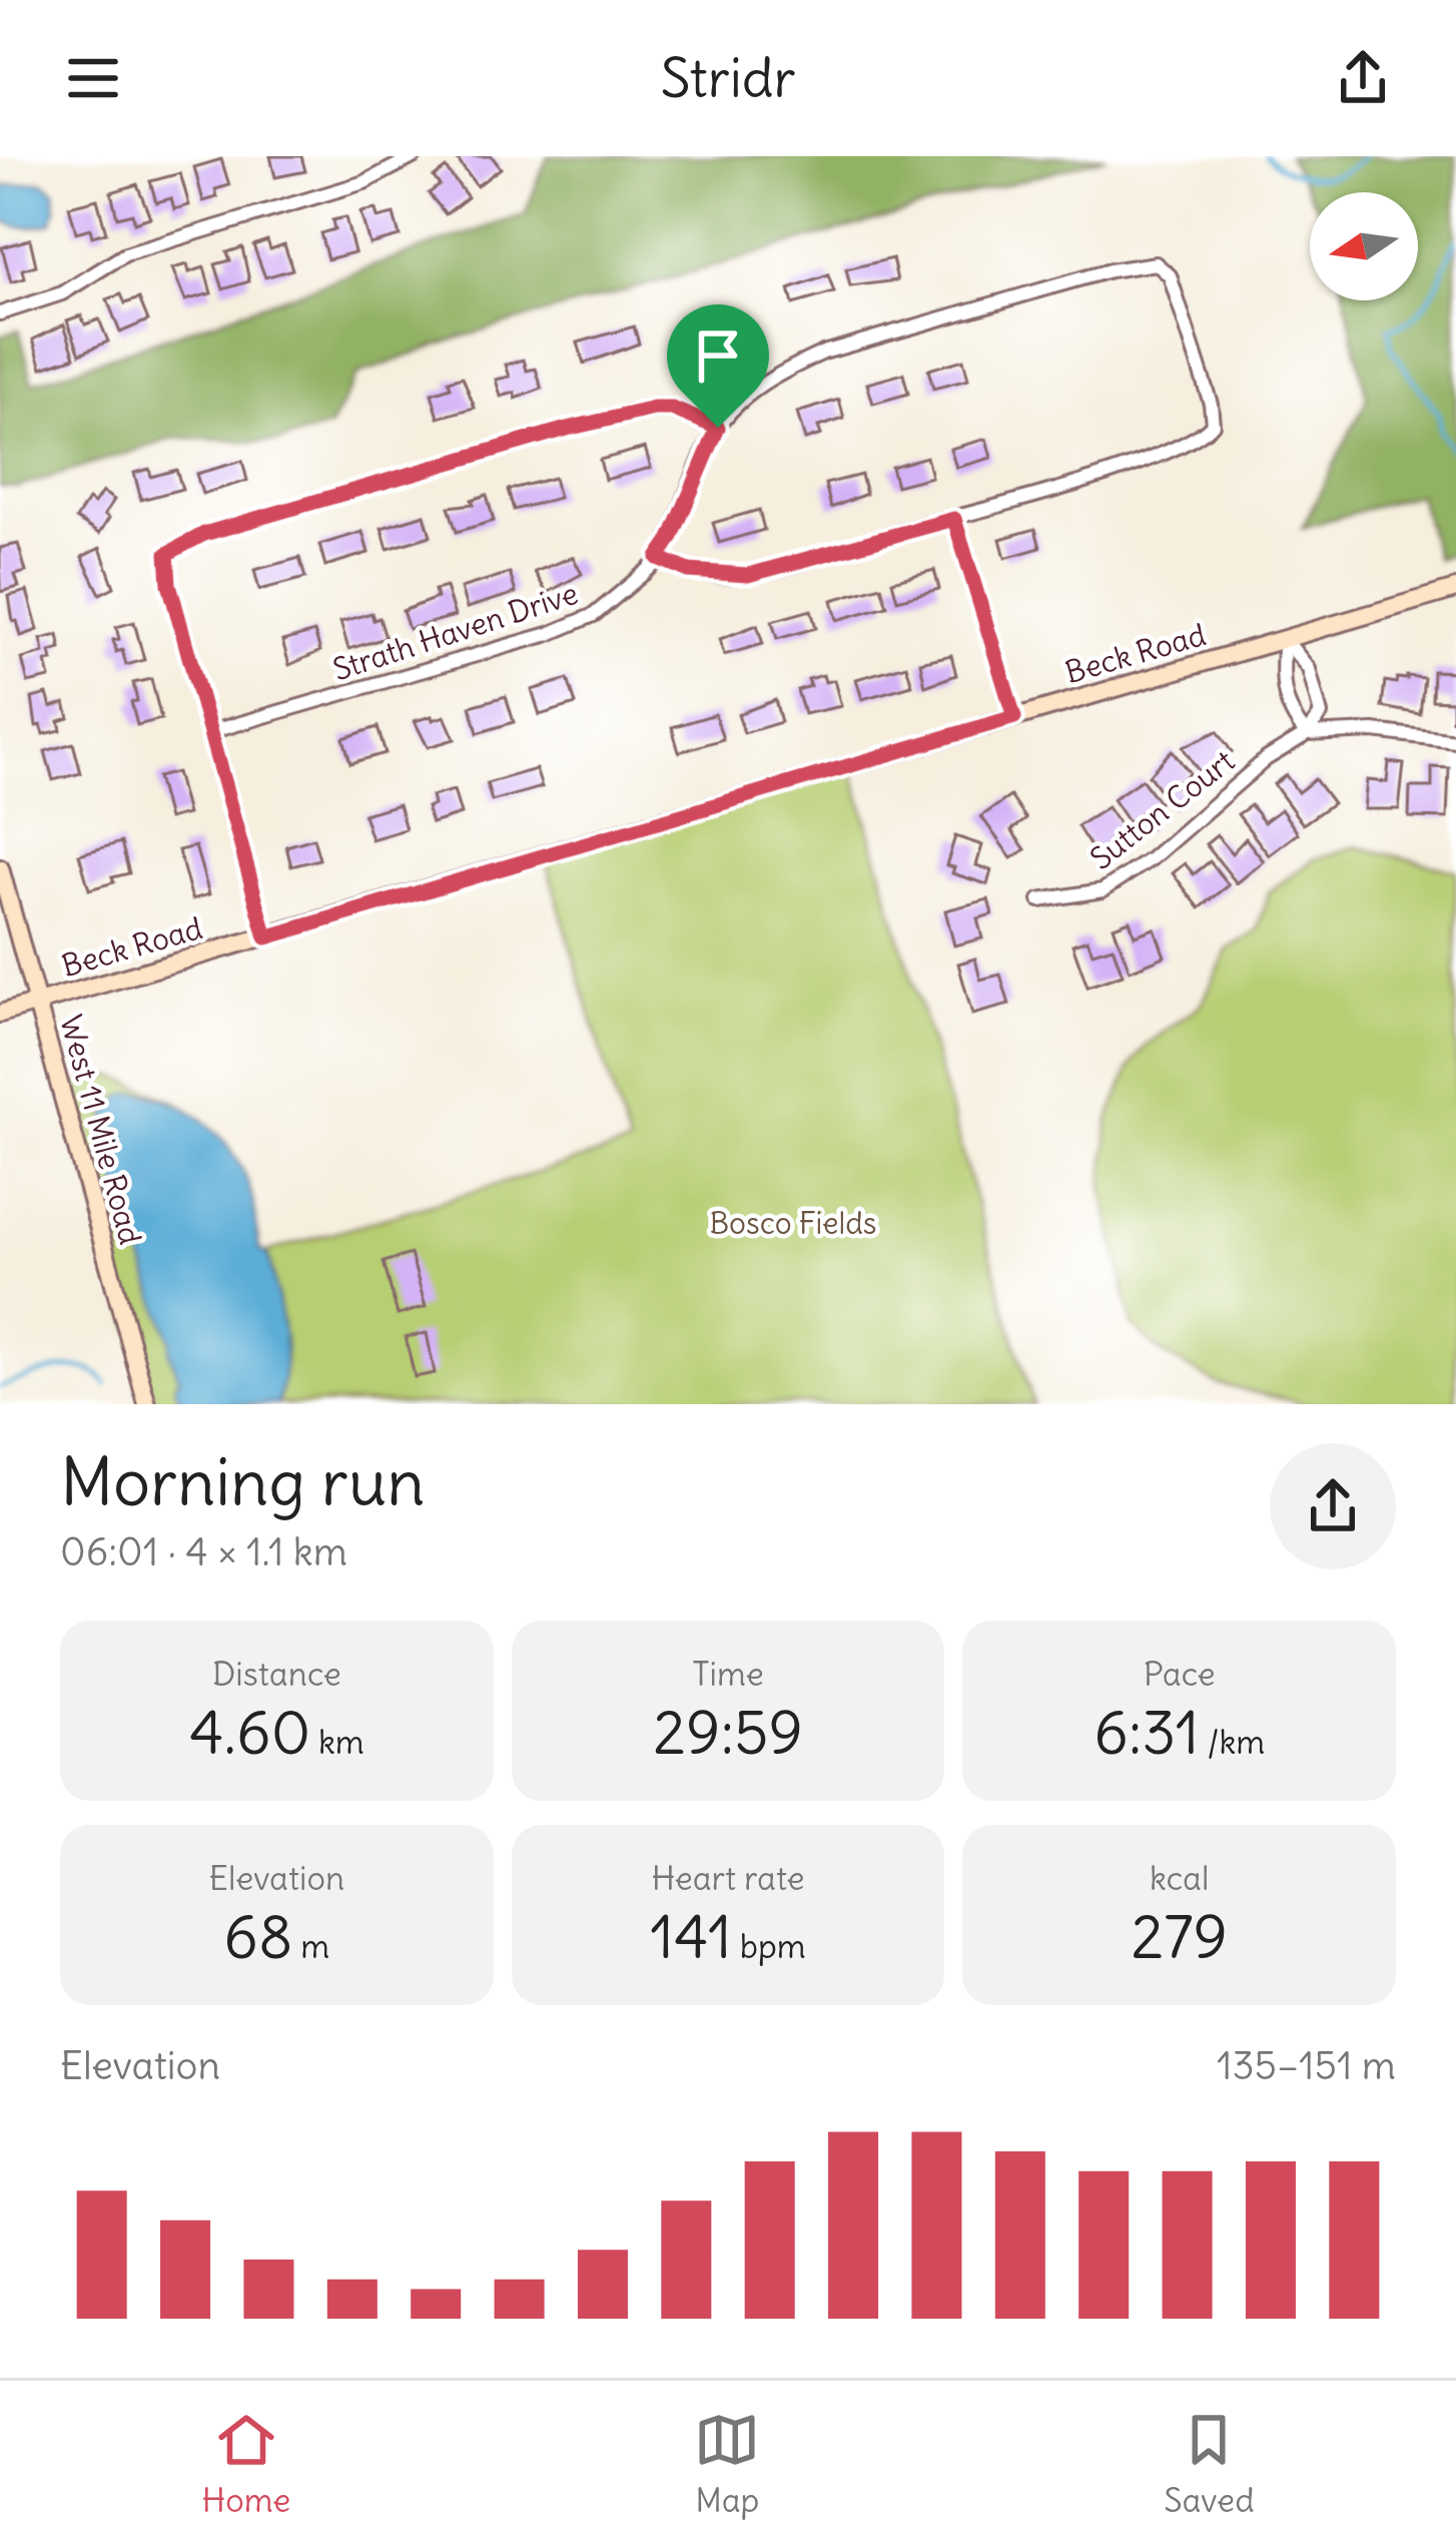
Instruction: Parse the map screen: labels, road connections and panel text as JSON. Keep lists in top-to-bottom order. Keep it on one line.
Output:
{"streets":{"main road":["Beck Road","West 11 Mile Road"],"street":["Strath Haven Drive","Sutton Court"]},"crossings":[["Beck Road","West 11 Mile Road"]],"parks":["Bosco Fields"],"north":"left","page":{"header":"Stridr","heading":["Morning run","06:01 · 4 × 1.1 km"],"stats":[["Distance","4.60 km"],["Time","29:59"],["Pace","6:31 /km"],["Elevation","68 m"],["Heart rate","141 bpm"],["kcal","279"]],"chart":["Elevation","135–151 m"],"tabs":["Home","Map","Saved"]}}
